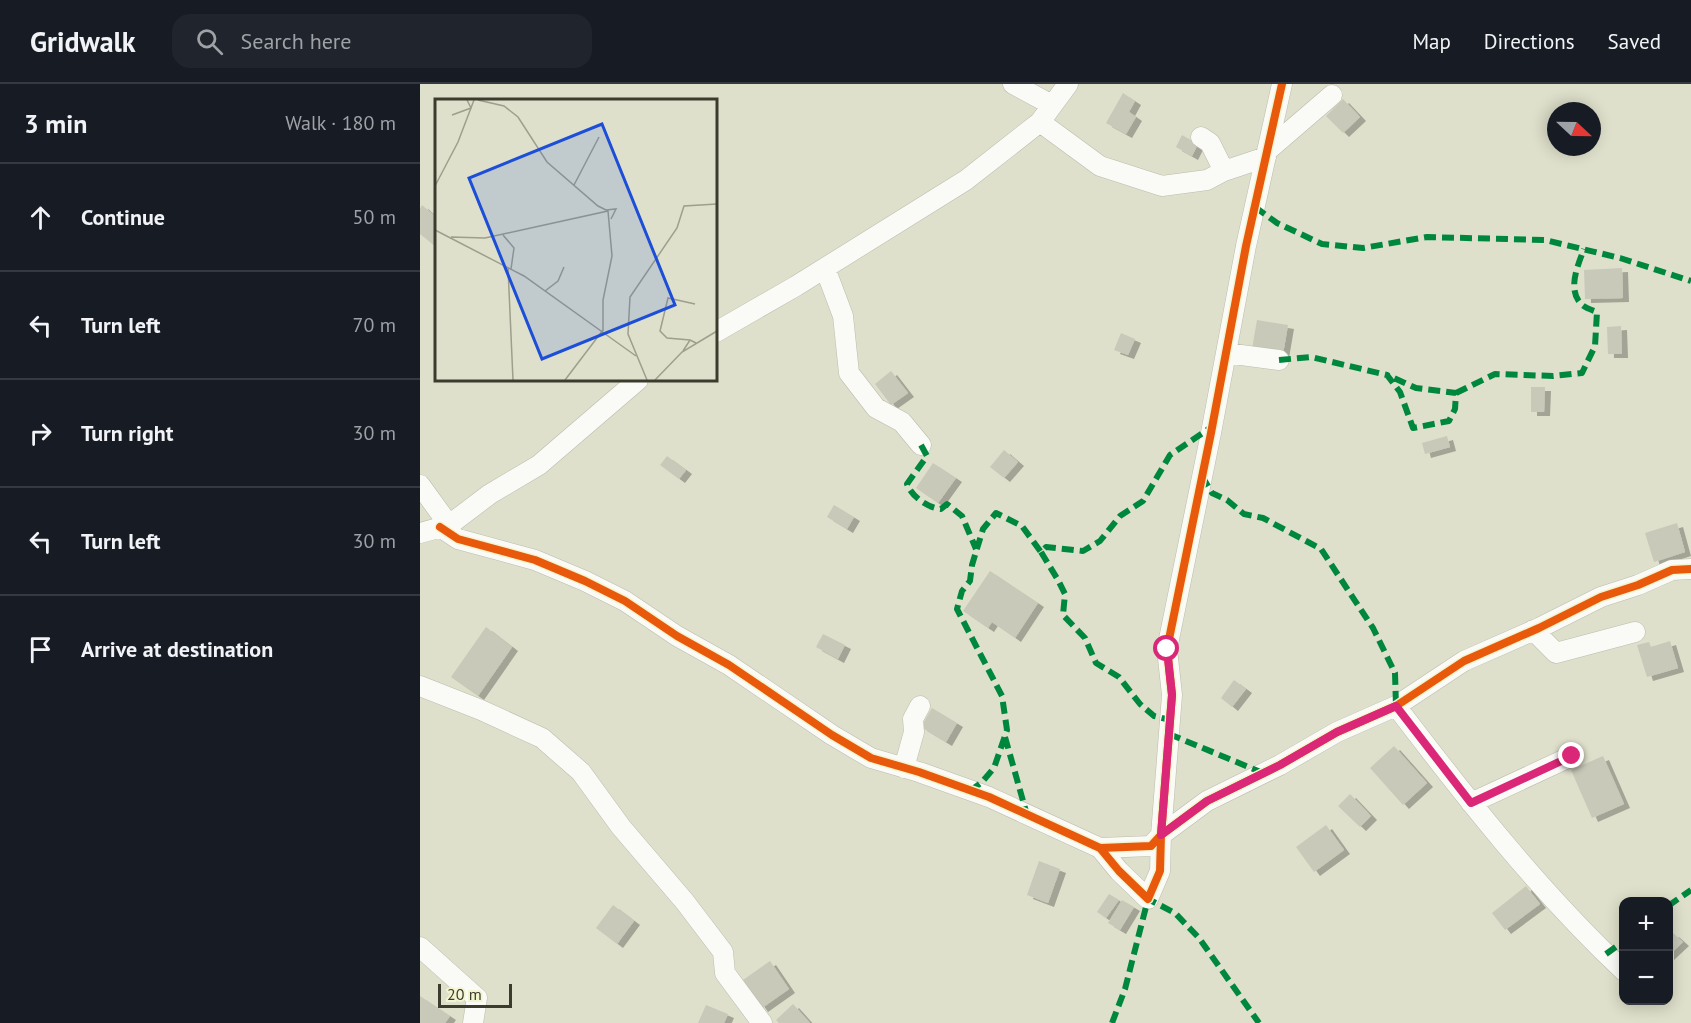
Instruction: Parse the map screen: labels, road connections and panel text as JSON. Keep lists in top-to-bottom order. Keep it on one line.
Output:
{"scale_bar":"20 m","north":"right","page":{"header":"Gridwalk","search":"Search here","nav":["Map","Directions","Saved"],"heading":["3 min","Walk · 180 m"],"list":[["Continue","50 m"],["Turn left","70 m"],["Turn right","30 m"],["Turn left","30 m"],"Arrive at destination"],"map_buttons":["+","−"],"scale":"20 m"}}
